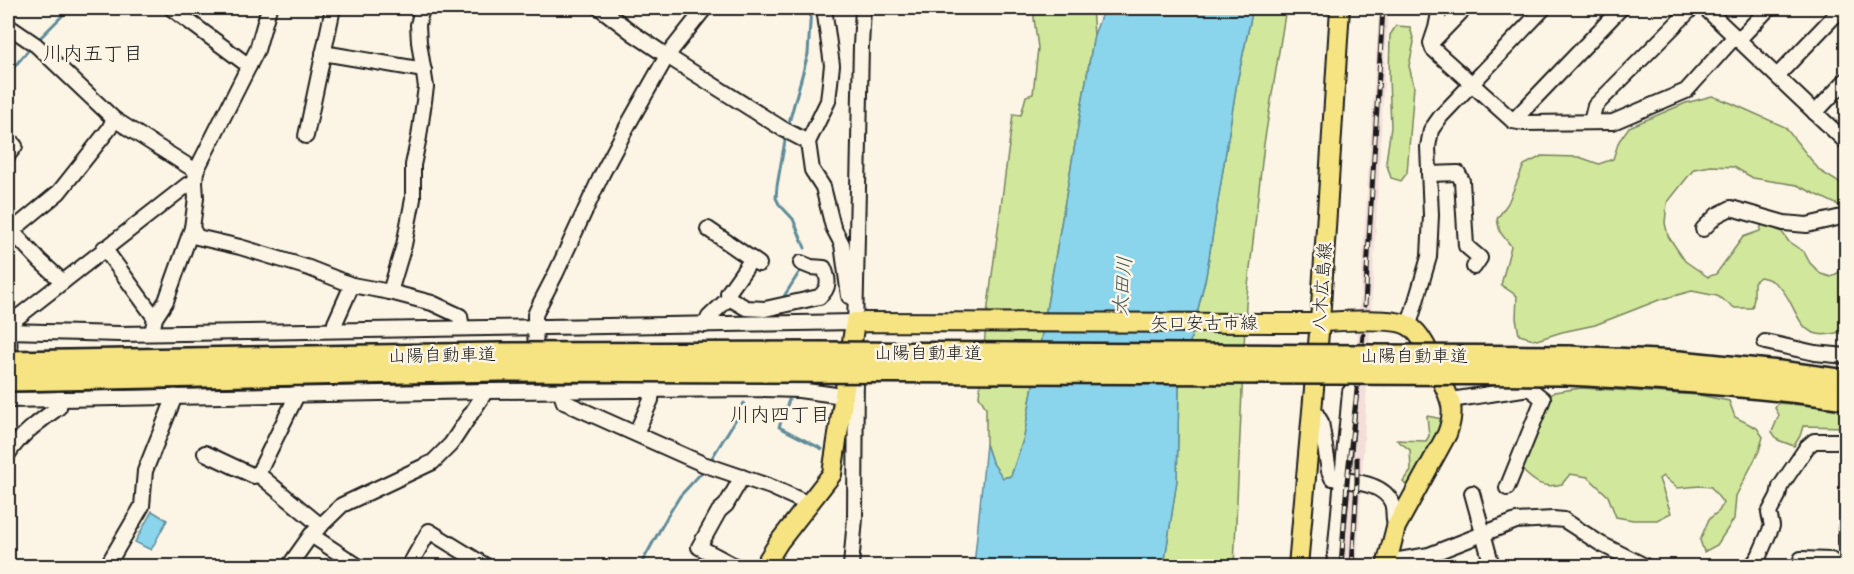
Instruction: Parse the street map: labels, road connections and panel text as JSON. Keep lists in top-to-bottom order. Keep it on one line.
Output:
{"streets":{"highway":["山陽自動車道"],"main road":["八木広島線","矢口安古市線"]},"crossings":[["八木広島線","矢口安古市線"]],"districts":["川内五丁目","川内四丁目"],"water":["太田川"]}
